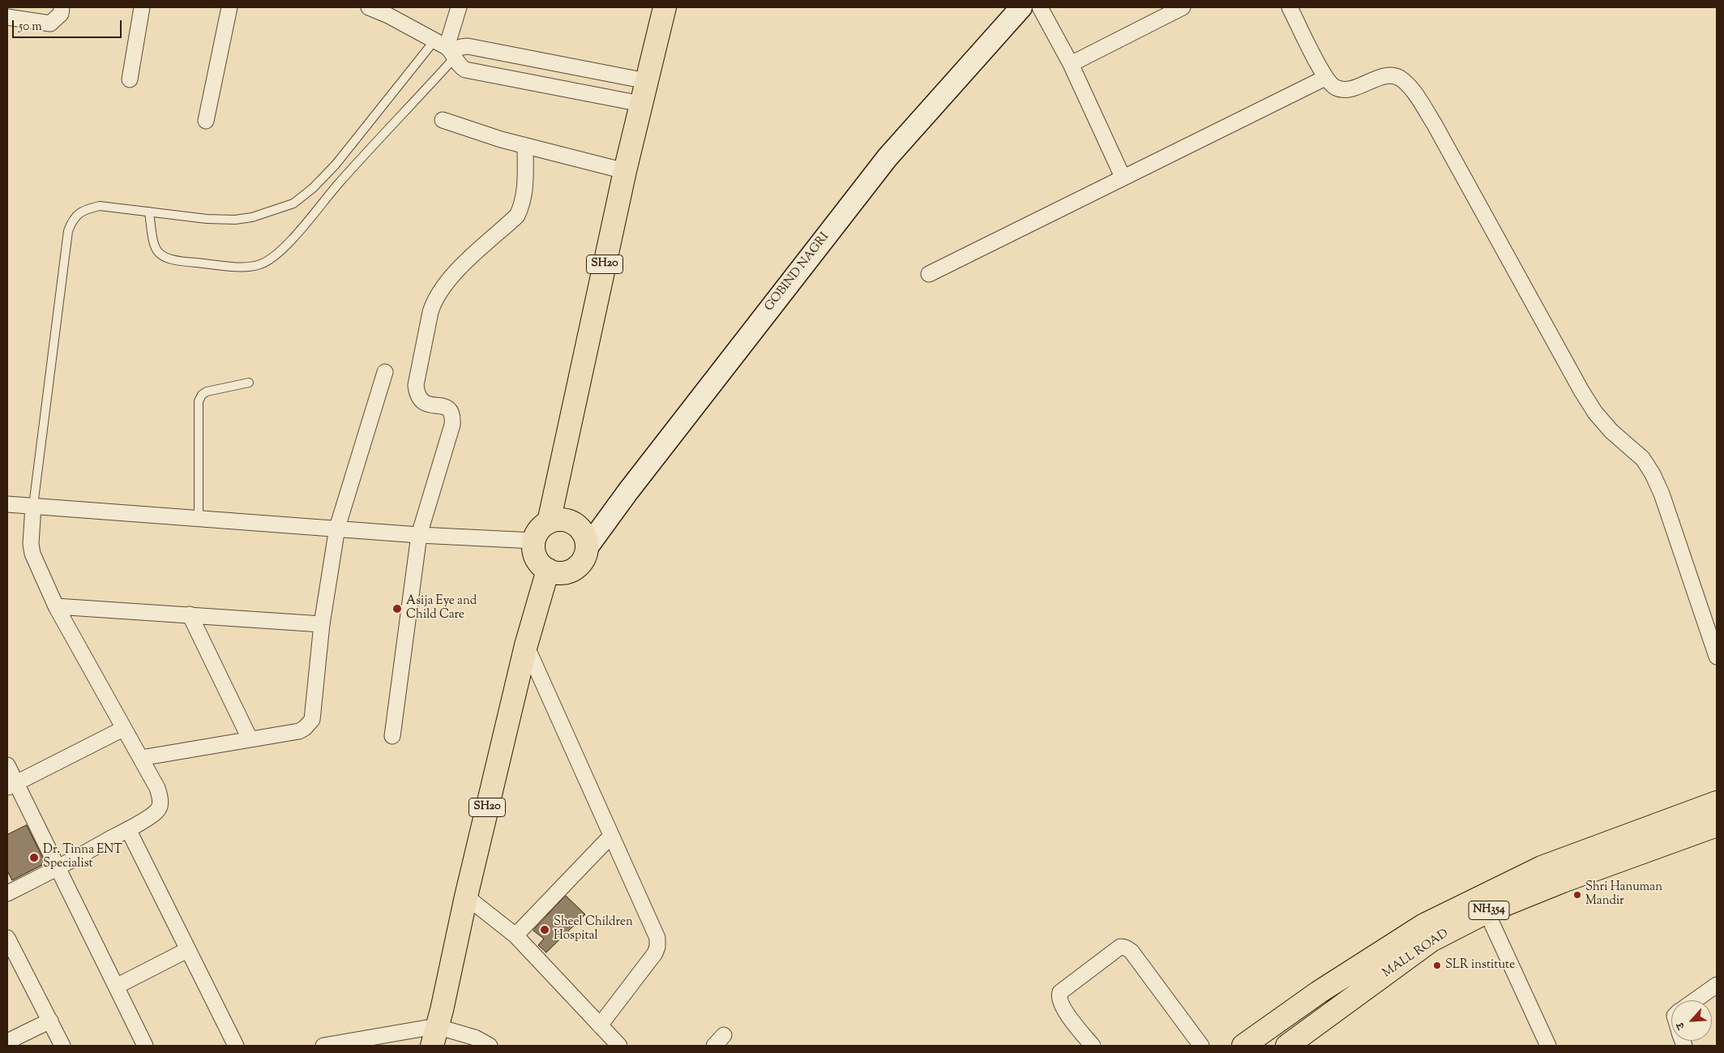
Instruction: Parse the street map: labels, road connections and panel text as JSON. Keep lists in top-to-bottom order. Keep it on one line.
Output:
{"streets":{"main road":["SH20","NH354","MALL ROAD"],"street":["GOBIND NAGRI"]},"crossings":[["SH20","GOBIND NAGRI"]],"places":["Asija Eye and Child Care","Dr. Tinna ENT Specialist","Shri Hanuman Mandir","Sheel Children Hospital","SLR institute"],"scale_bar":"50 m","north":"bottom left"}
